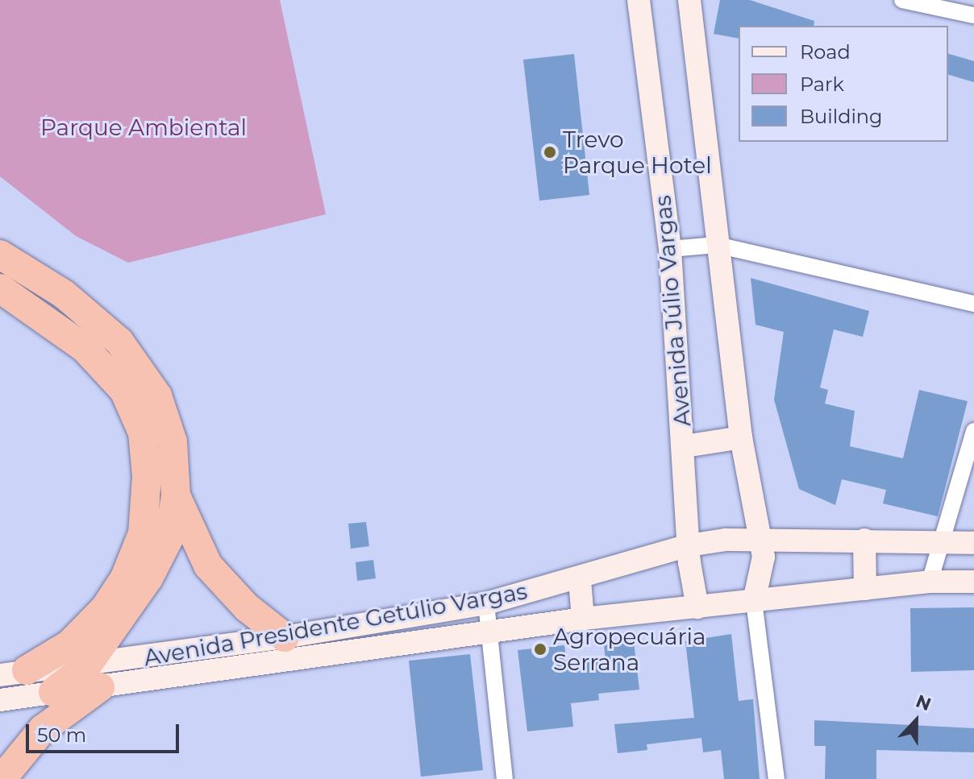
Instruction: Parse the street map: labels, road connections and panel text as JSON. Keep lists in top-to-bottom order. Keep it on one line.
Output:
{"streets":{"main road":["Avenida Júlio Vargas","Avenida Presidente Getúlio Vargas"]},"crossings":[["Avenida Júlio Vargas","Avenida Presidente Getúlio Vargas"]],"parks":["Parque Ambiental"],"places":["Trevo Parque Hotel","Agropecuária Serrana"],"legend":["Road","Park","Building"],"scale_bar":"50 m","north":"top"}
